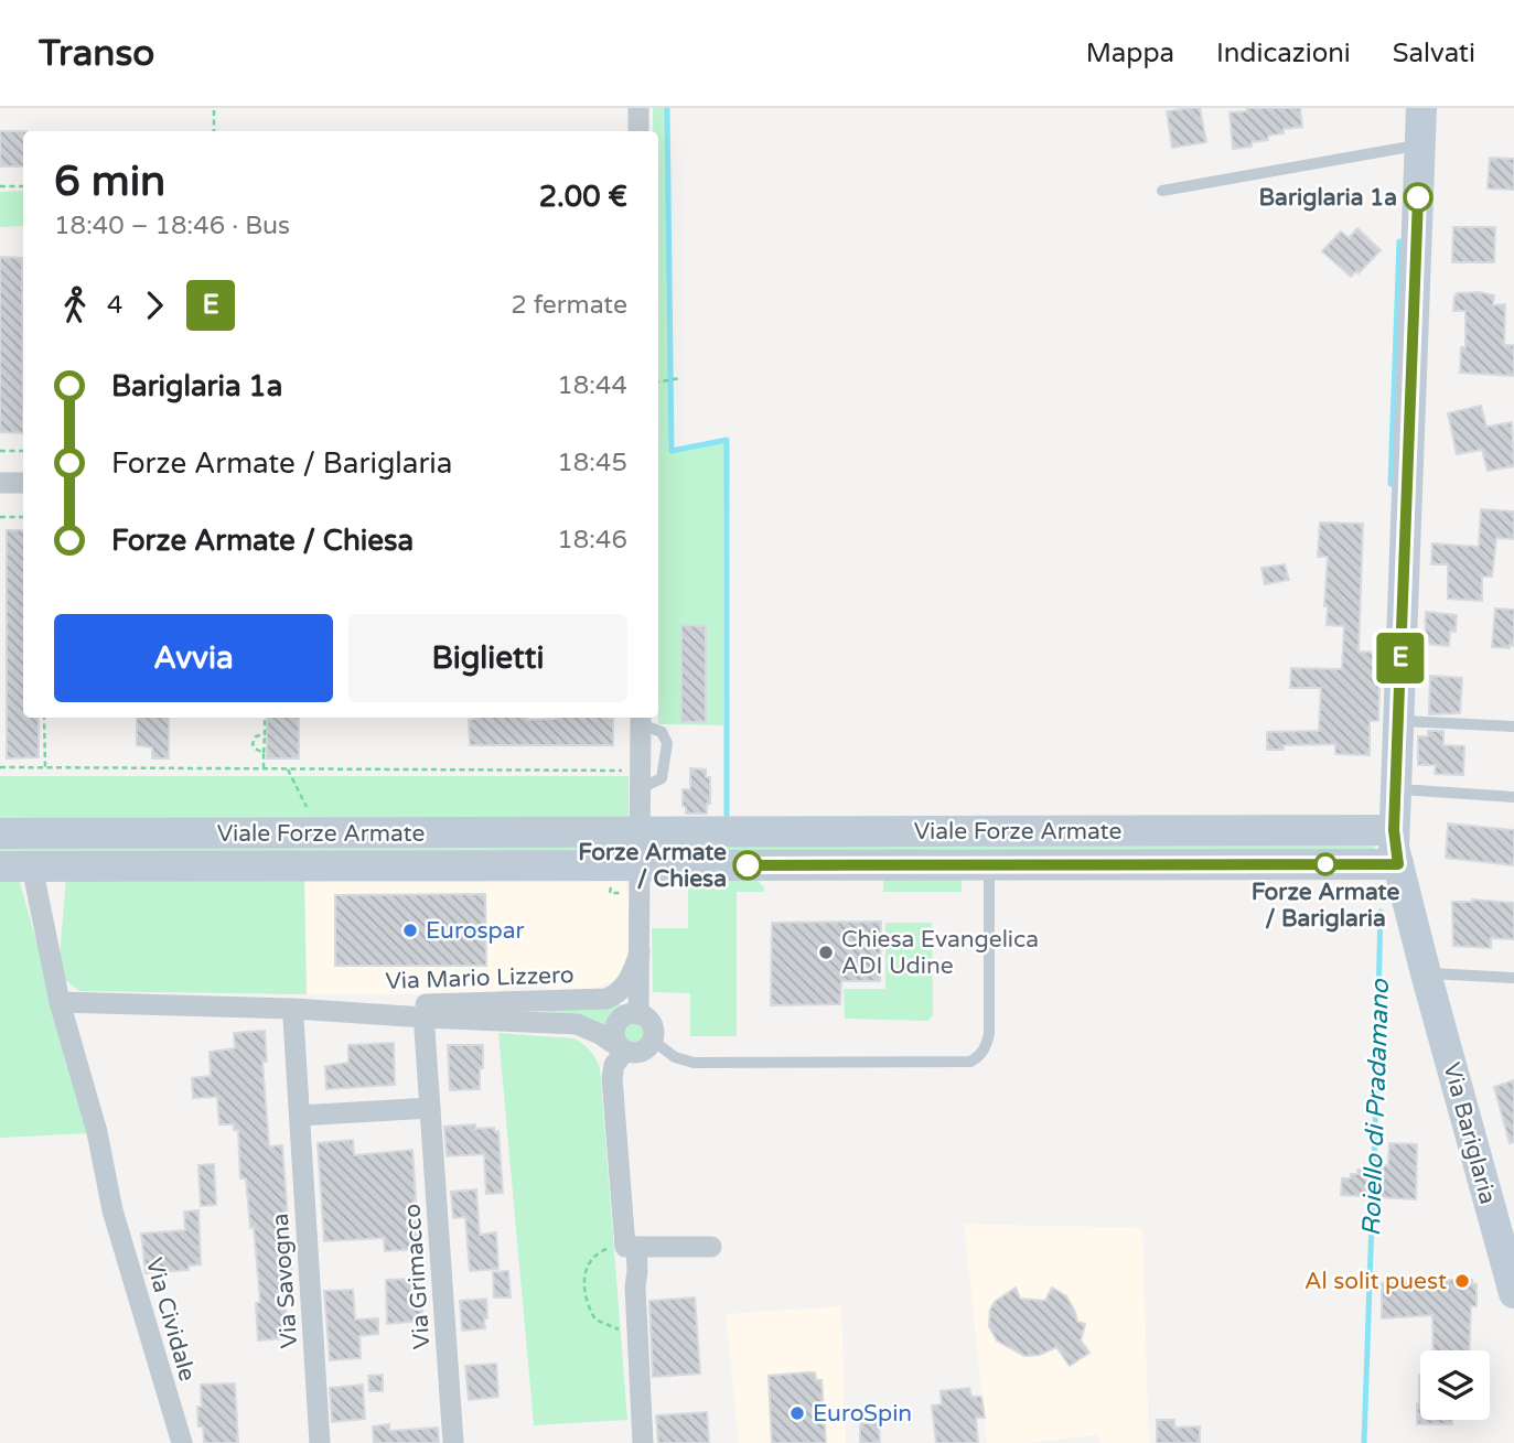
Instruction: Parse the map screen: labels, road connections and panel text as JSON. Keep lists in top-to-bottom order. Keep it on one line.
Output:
{"streets":{"street":["Viale Forze Armate","Via Mario Lizzero","Via Bariglaria","Via Grimacco","Via Savogna","Via Cividale"]},"crossings":[["Viale Forze Armate","Via Mario Lizzero"],["Viale Forze Armate","Via Bariglaria"],["Via Mario Lizzero","Via Savogna"],["Via Mario Lizzero","Via Cividale"]],"water":["Roiello di Pradamano"],"places":["Bariglaria 1a","Forze Armate / Bariglaria","Forze Armate / Chiesa","Eurospar","Chiesa Evangelica ADI Udine","Al solit puest","EuroSpin"],"lines":["bus line E"],"page":{"header":"Transo","nav":["Mappa","Indicazioni","Salvati"],"on_map":"E","heading":["6 min","18:40 – 18:46 · Bus","2.00 €"],"legs":["4","E","2 fermate"],"list":[{"name":"Bariglaria 1a","value":"18:44"},{"name":"Forze Armate / Bariglaria","value":"18:45"},{"name":"Forze Armate / Chiesa","value":"18:46"}],"buttons":["Avvia","Biglietti"]}}
